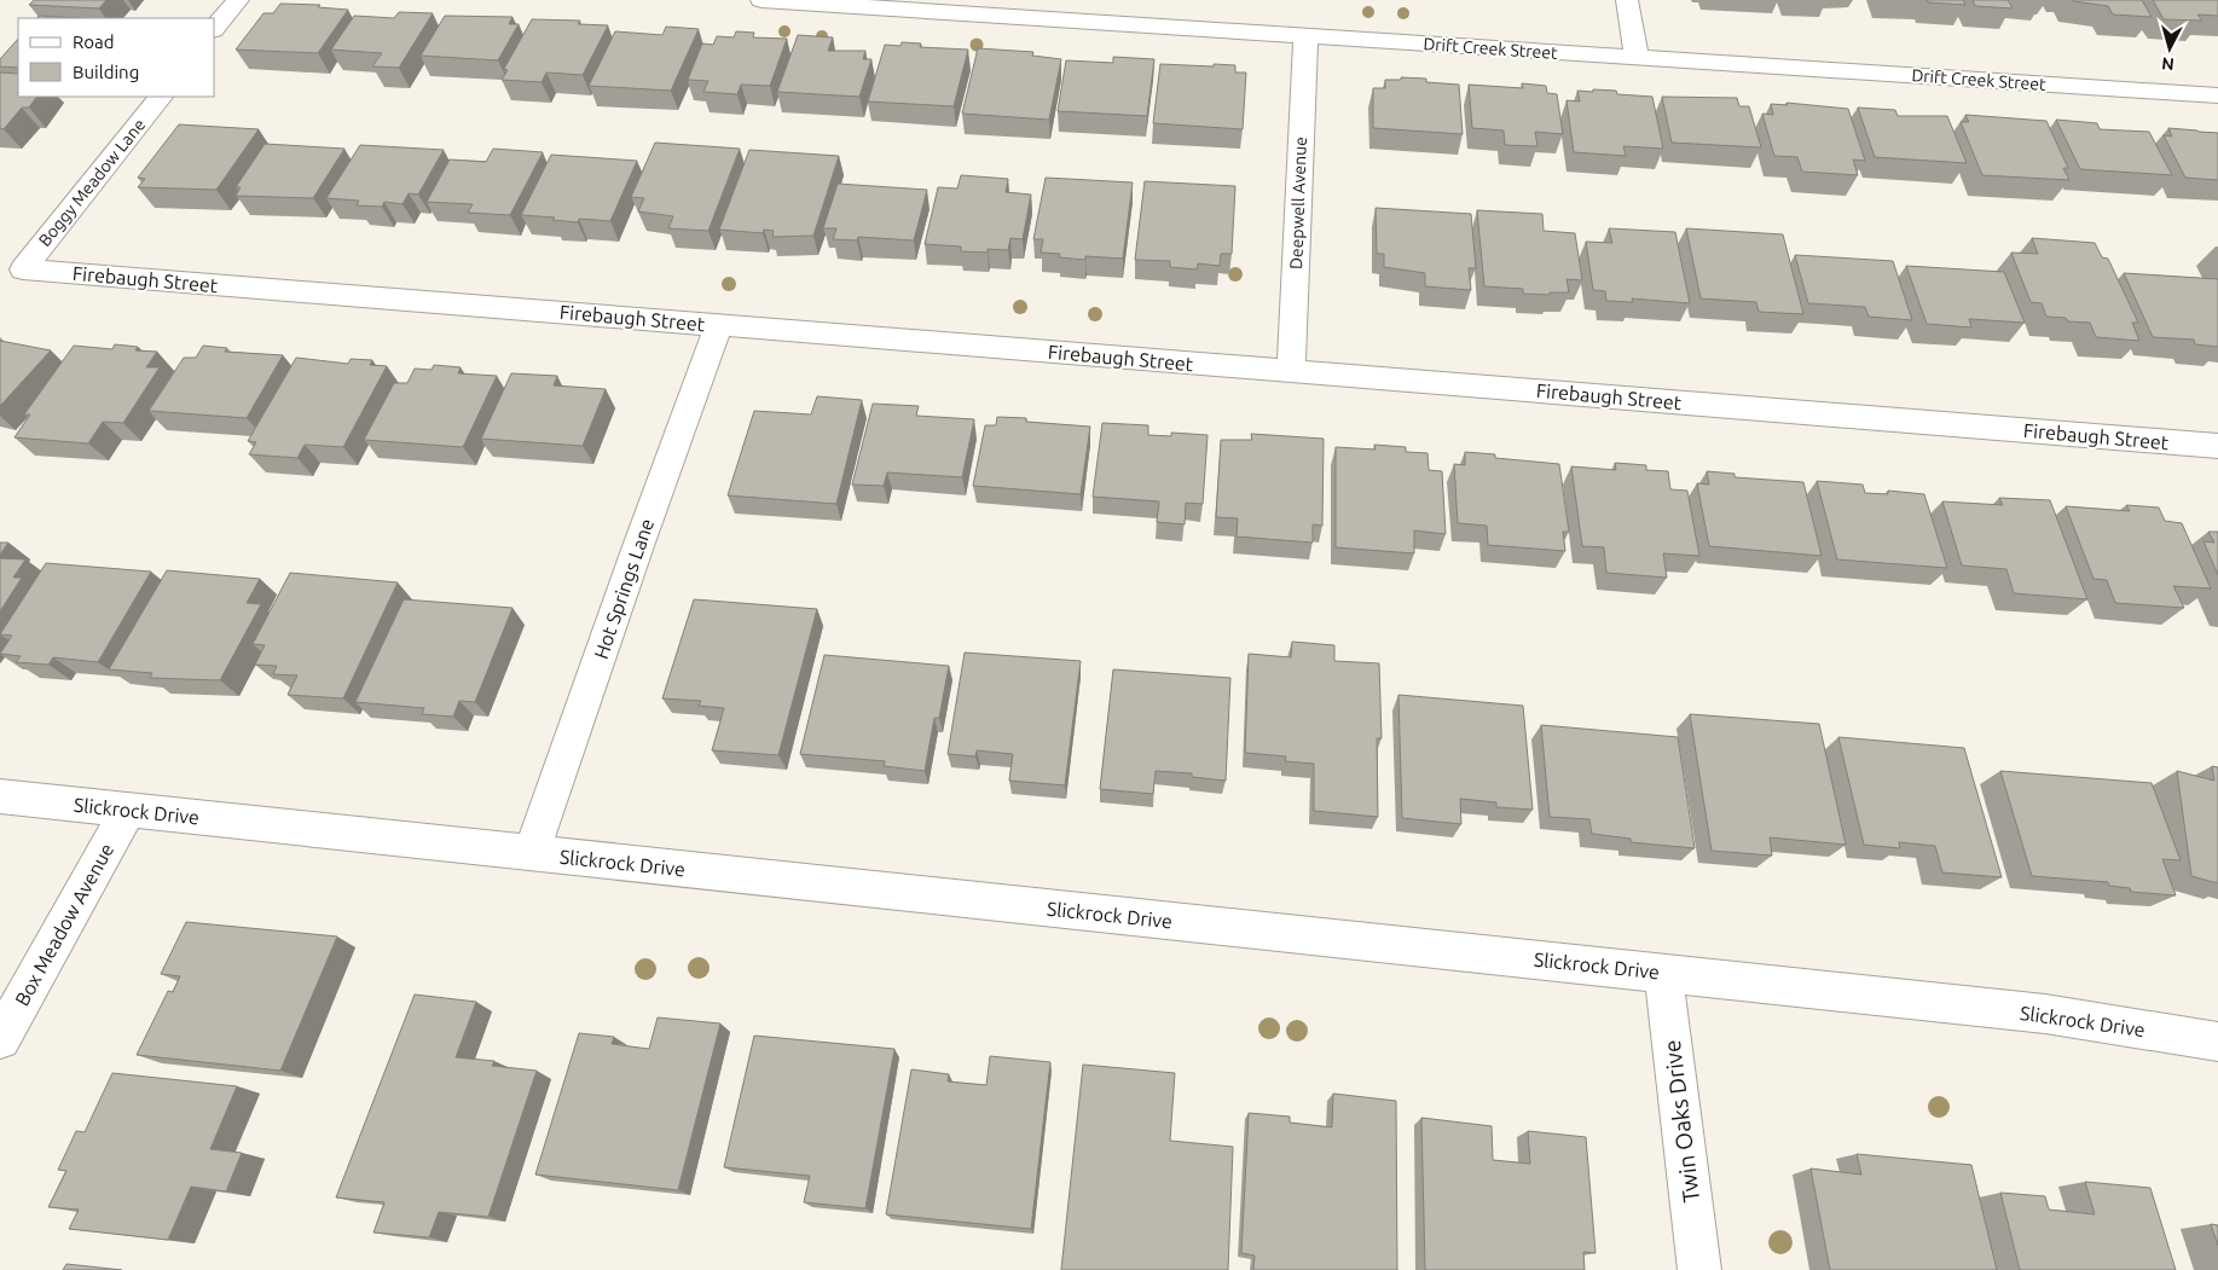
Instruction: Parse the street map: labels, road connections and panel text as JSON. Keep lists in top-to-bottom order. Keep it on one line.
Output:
{"streets":{"street":["Drift Creek Street","Boggy Meadow Lane","Deepwell Avenue","Firebaugh Street","Hot Springs Lane","Slickrock Drive","Box Meadow Avenue","Twin Oaks Drive"]},"crossings":[["Drift Creek Street","Deepwell Avenue"],["Boggy Meadow Lane","Firebaugh Street"],["Deepwell Avenue","Firebaugh Street"],["Firebaugh Street","Hot Springs Lane"],["Hot Springs Lane","Slickrock Drive"],["Slickrock Drive","Box Meadow Avenue"],["Slickrock Drive","Twin Oaks Drive"]],"legend":["Road","Building"],"north":"bottom"}
